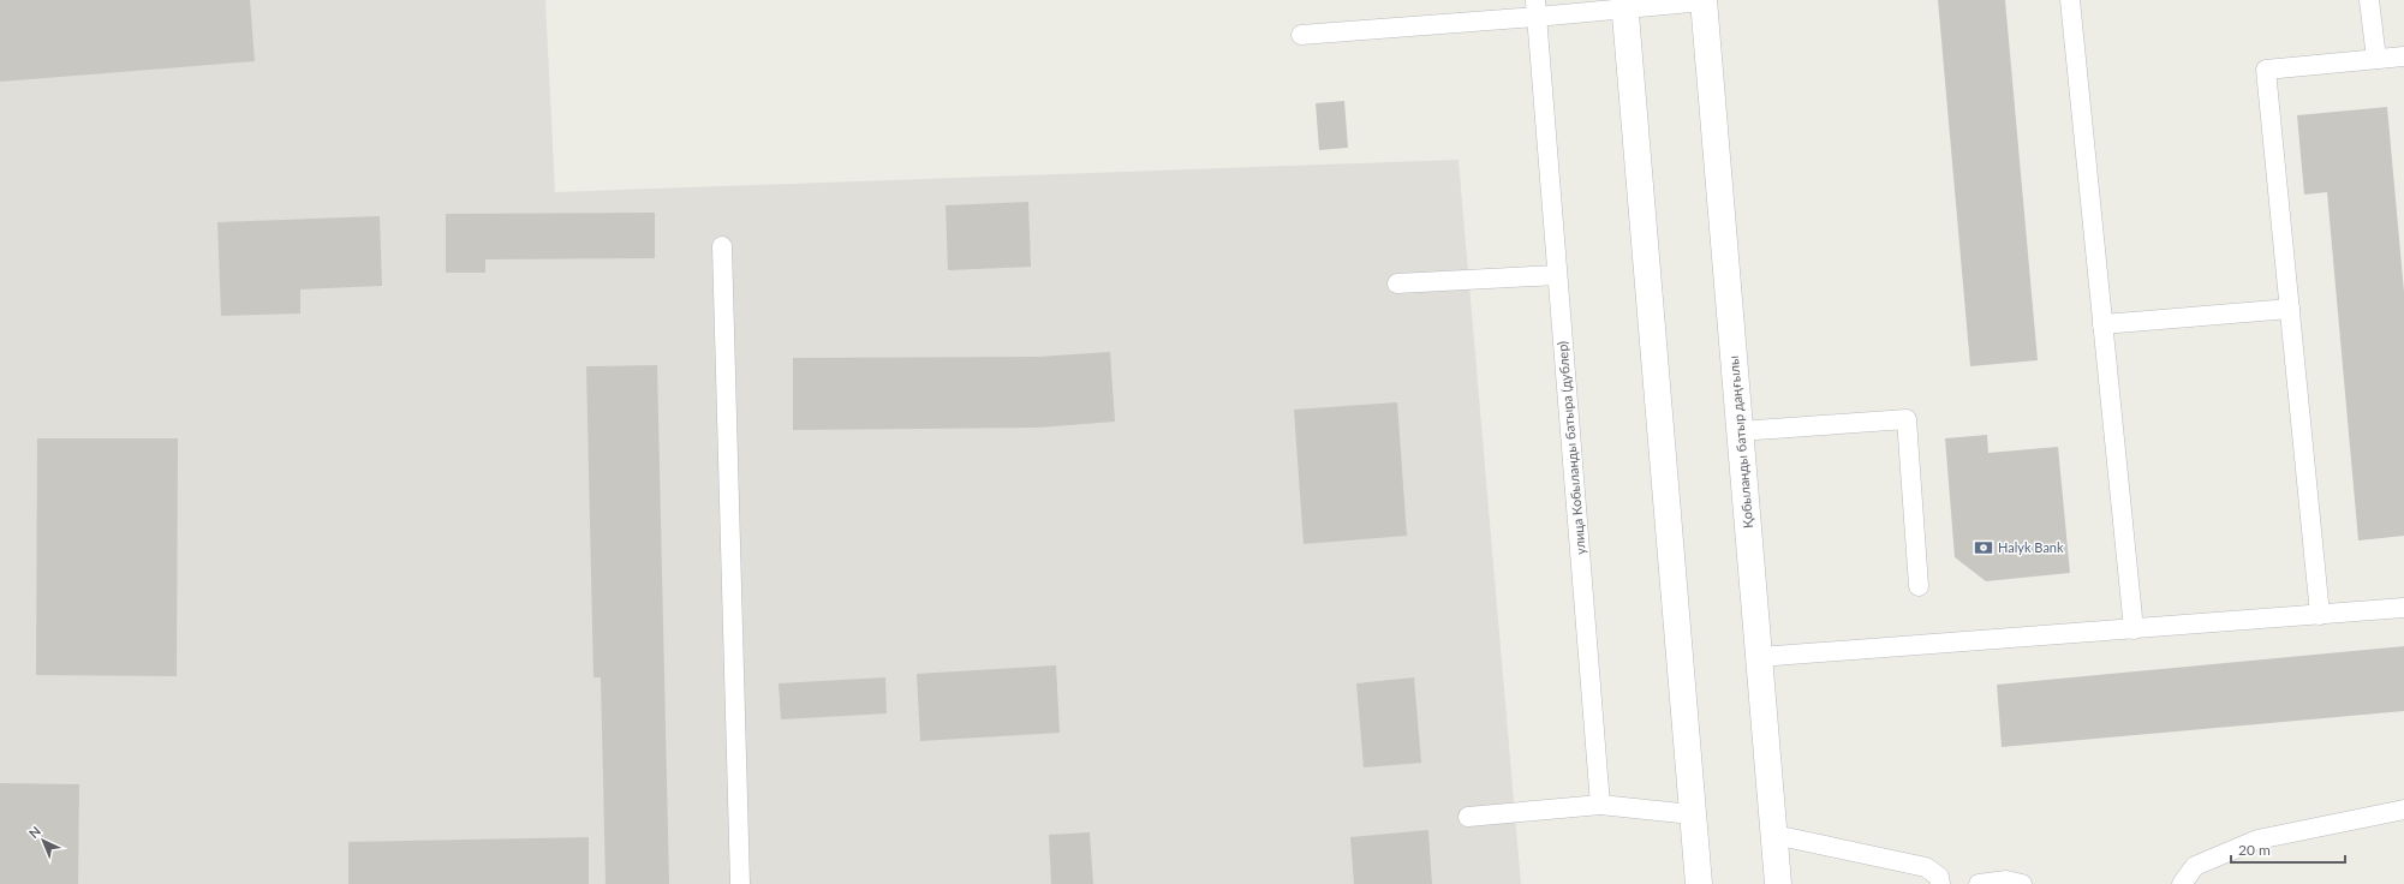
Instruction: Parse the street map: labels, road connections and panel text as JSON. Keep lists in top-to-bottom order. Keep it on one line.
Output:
{"streets":{"street":["Қобыланды батыр даңғылы"],"lane":["улица Кобыланды батыра (дублер)"]},"places":{"bank":["Halyk Bank"]},"scale_bar":"20 m","north":"top left"}
